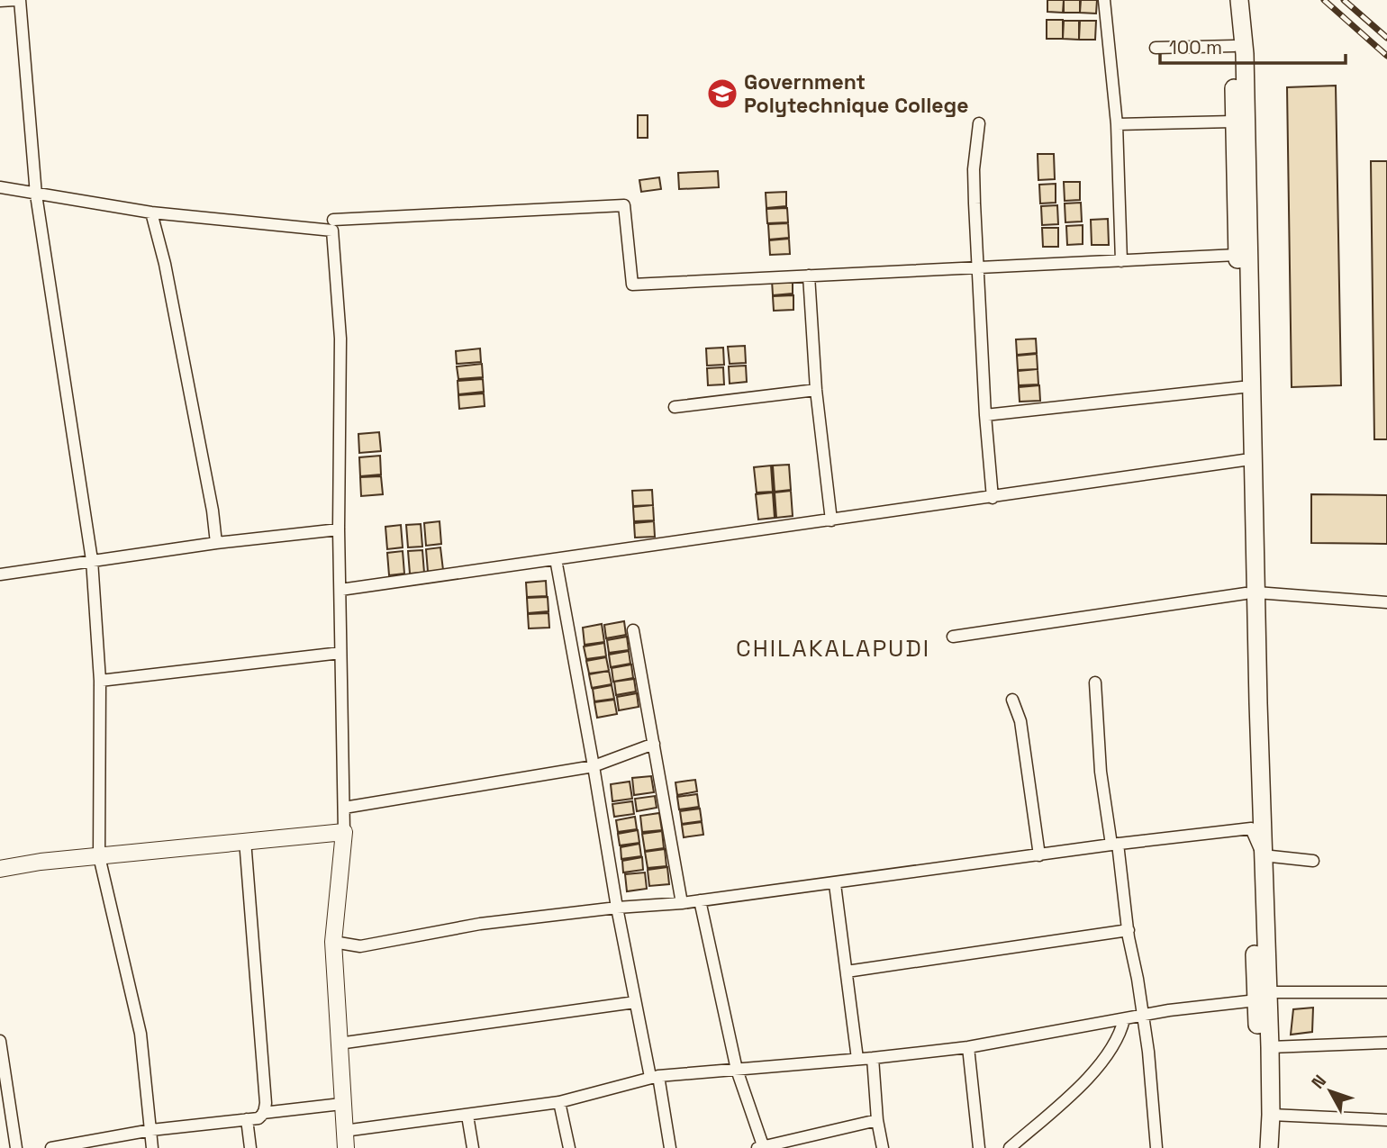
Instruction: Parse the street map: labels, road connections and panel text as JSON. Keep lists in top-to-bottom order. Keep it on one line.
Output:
{"districts":["CHILAKALAPUDI"],"places":{"school or university":["Government Polytechnique College"]},"scale_bar":"100 m","north":"top left"}
